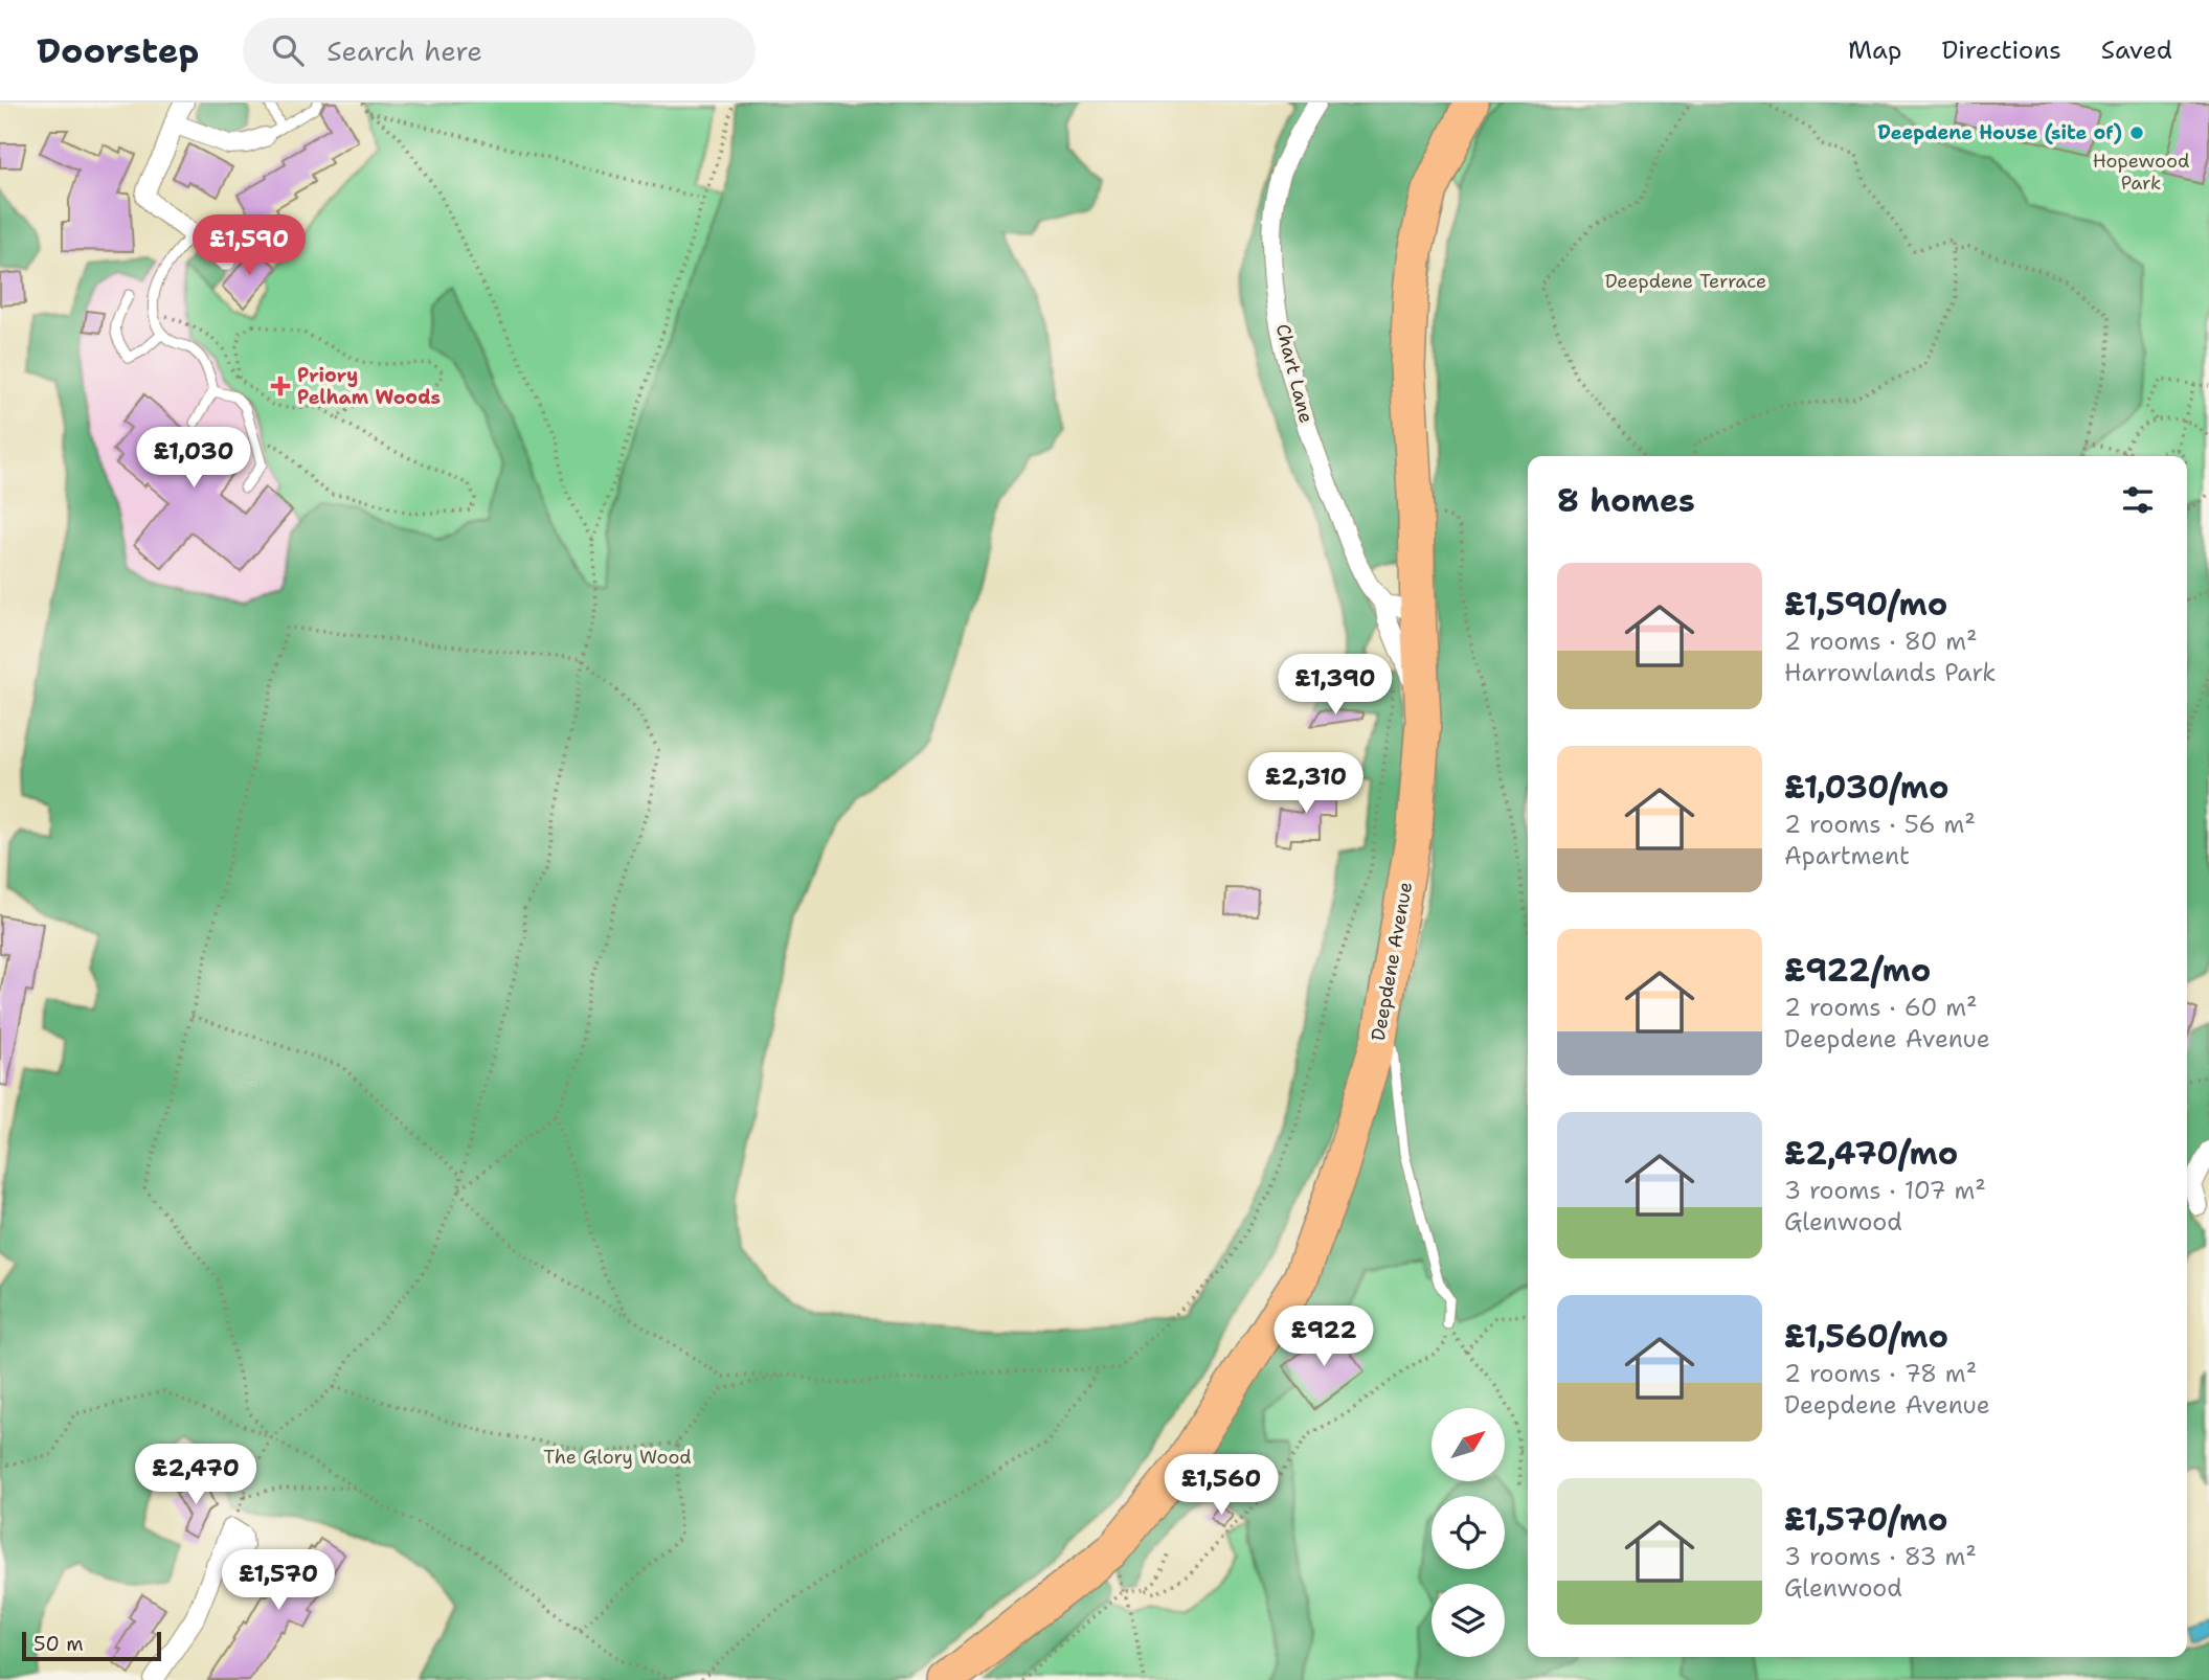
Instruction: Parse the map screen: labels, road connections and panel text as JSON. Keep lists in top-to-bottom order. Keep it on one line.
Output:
{"streets":{"highway":["Deepdene Avenue"],"street":["Chart Lane"]},"crossings":[["Chart Lane","Deepdene Avenue"]],"parks":["Hopewood Park","Deepdene Terrace","The Glory Wood"],"places":{"other":["Deepdene House (site of)"],"health":["Priory Pelham Woods"]},"scale_bar":"50 m","north":"top right","page":{"header":"Doorstep","search":"Search here","nav":["Map","Directions","Saved"],"price":["£1,590","£1,030","£1,390","£2,310","£922","£2,470","£1,560","£1,570"],"heading":"8 homes","list":[{"name":"£1,590/mo","note":"2 rooms · 80 m² · Harrowlands Park"},{"name":"£1,030/mo","note":"2 rooms · 56 m² · Apartment"},{"name":"£922/mo","note":"2 rooms · 60 m² · Deepdene Avenue"},{"name":"£2,470/mo","note":"3 rooms · 107 m² · Glenwood"},{"name":"£1,560/mo","note":"2 rooms · 78 m² · Deepdene Avenue"},{"name":"£1,570/mo","note":"3 rooms · 83 m² · Glenwood"}],"scale":"50 m"}}
